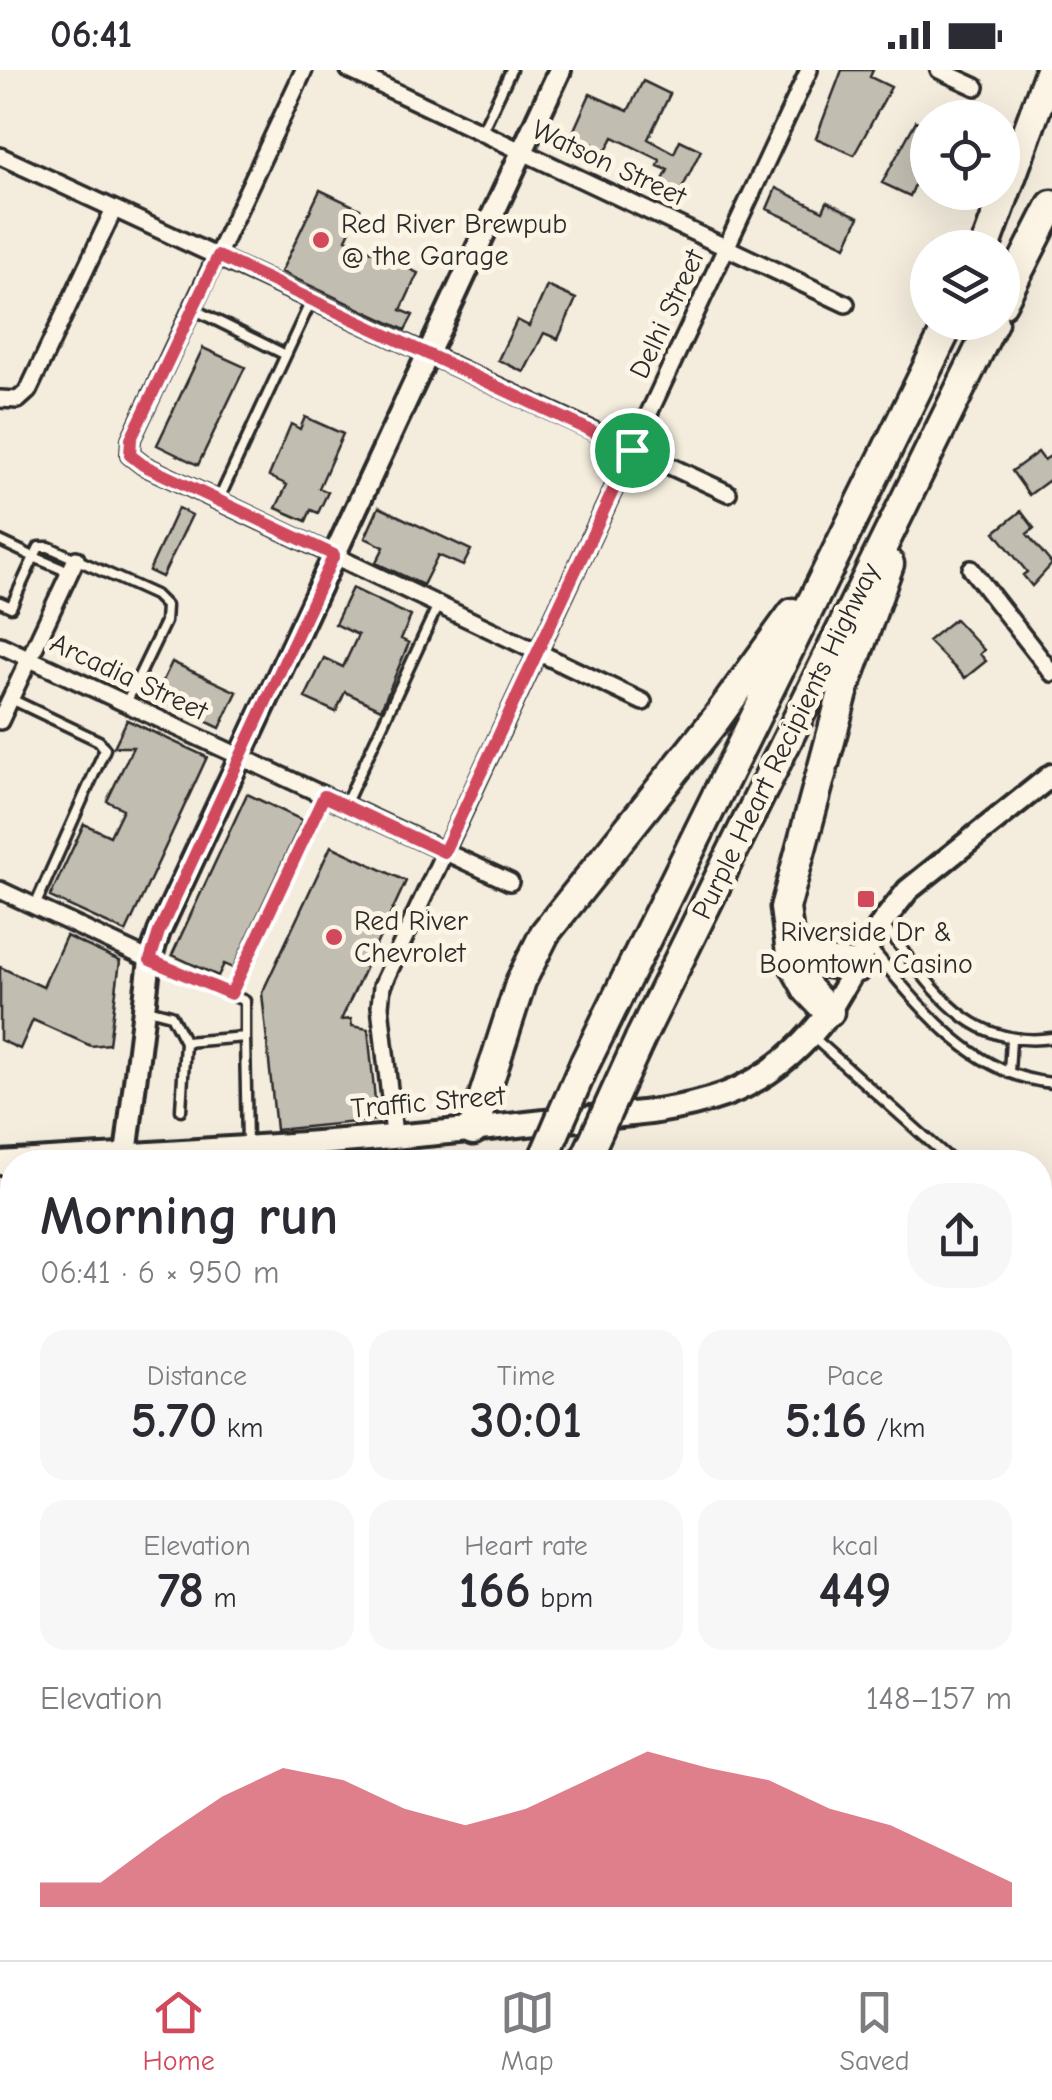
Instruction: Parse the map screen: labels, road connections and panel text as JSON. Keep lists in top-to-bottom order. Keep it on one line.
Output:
{"streets":{"highway":["Purple Heart Recipients Highway"],"main road":["Traffic Street"],"street":["Watson Street","Delhi Street","Arcadia Street"]},"crossings":[["Watson Street","Delhi Street"],["Delhi Street","Arcadia Street"],["Delhi Street","Traffic Street"]],"places":{"other":["Red River Brewpub @ the Garage","Red River Chevrolet"],"transit":["Riverside Dr & Boomtown Casino"]},"page":{"status":"06:41","heading":["Morning run","06:41 · 6 × 950 m"],"stats":[["Distance","5.70 km"],["Time","30:01"],["Pace","5:16 /km"],["Elevation","78 m"],["Heart rate","166 bpm"],["kcal","449"]],"chart":["Elevation","148–157 m"],"tabs":["Home","Map","Saved"]}}
